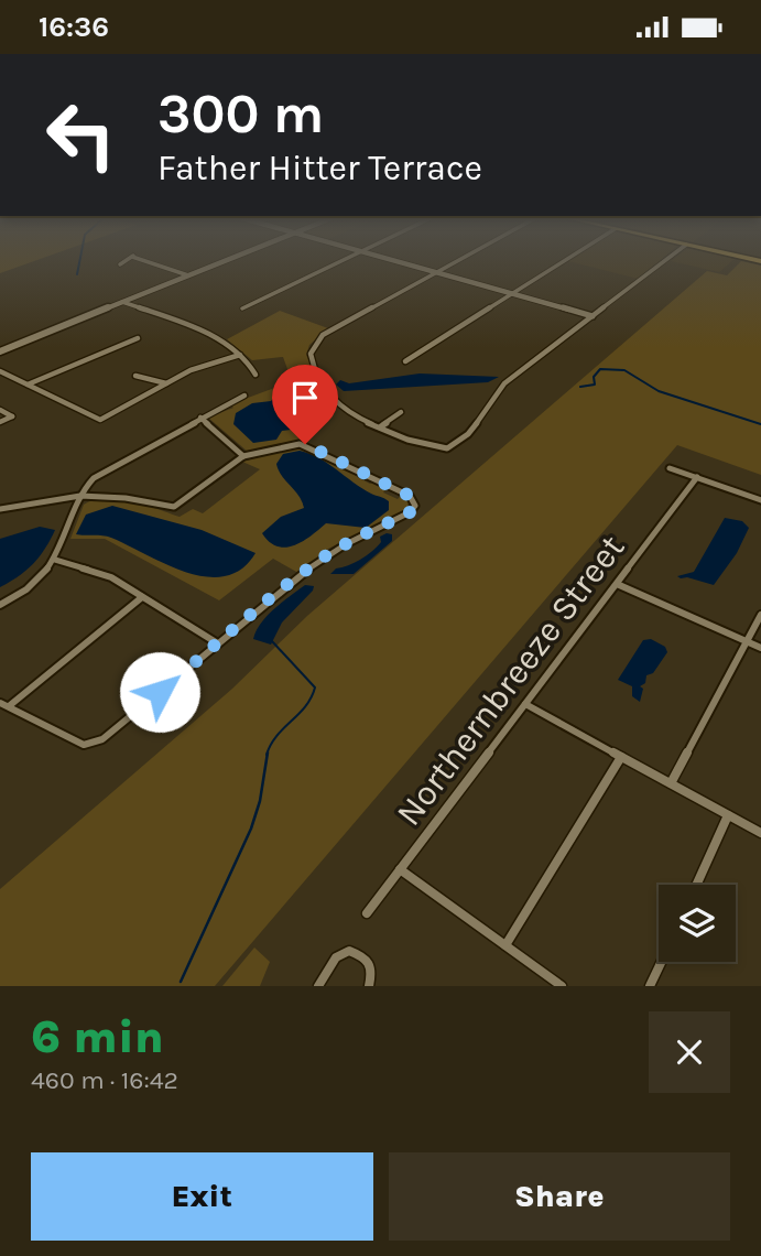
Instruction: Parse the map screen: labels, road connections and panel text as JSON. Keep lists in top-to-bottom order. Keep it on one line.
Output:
{"streets":{"street":["Northernbreeze Street"]},"page":{"status":"16:36","turn":["300 m","Father Hitter Terrace"],"heading":["6 min","460 m · 16:42"],"buttons":["Exit","Share"]}}
